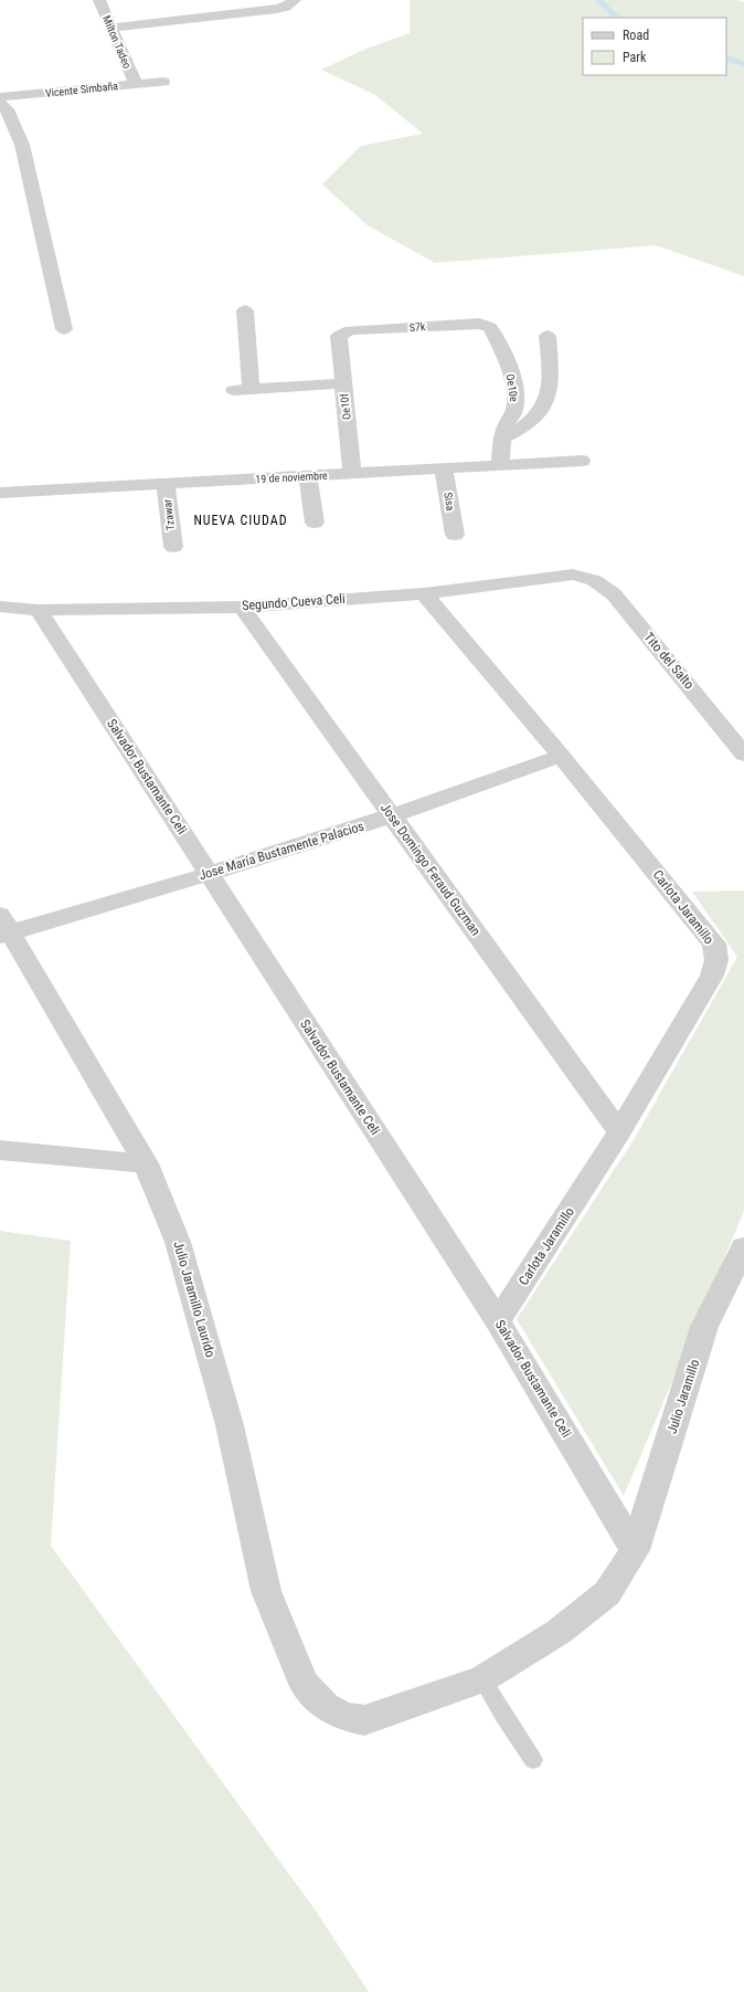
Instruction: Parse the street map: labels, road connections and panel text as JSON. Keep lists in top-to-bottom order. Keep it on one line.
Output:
{"streets":{"street":["Milton Tadeo","Vicente Simbaña","S7k","Oe10e","Oe10f","19 de noviembre","Sisa","Tzawar","Segundo Cueva Celi","Tito del Salto","Salvador Bustamante Celi","Jose María Bustamente Palacios","Jose Domingo Feraud Guzman","Carlota Jaramillo","Julio Jaramillo Laurido","Julio Jaramillo"]},"crossings":[["Milton Tadeo","Vicente Simbaña"],["S7k","Oe10e"],["S7k","Oe10f"],["Oe10e","19 de noviembre"],["Oe10f","19 de noviembre"],["19 de noviembre","Sisa"],["19 de noviembre","Tzawar"],["Segundo Cueva Celi","Tito del Salto"],["Segundo Cueva Celi","Salvador Bustamante Celi"],["Segundo Cueva Celi","Jose Domingo Feraud Guzman"],["Segundo Cueva Celi","Carlota Jaramillo"],["Salvador Bustamante Celi","Jose María Bustamente Palacios"],["Salvador Bustamante Celi","Carlota Jaramillo"],["Salvador Bustamante Celi","Julio Jaramillo"],["Jose María Bustamente Palacios","Jose Domingo Feraud Guzman"],["Jose María Bustamente Palacios","Carlota Jaramillo"],["Jose María Bustamente Palacios","Julio Jaramillo Laurido"],["Jose Domingo Feraud Guzman","Carlota Jaramillo"],["Julio Jaramillo Laurido","Julio Jaramillo"]],"districts":["NUEVA CIUDAD"],"legend":["Road","Park"]}
